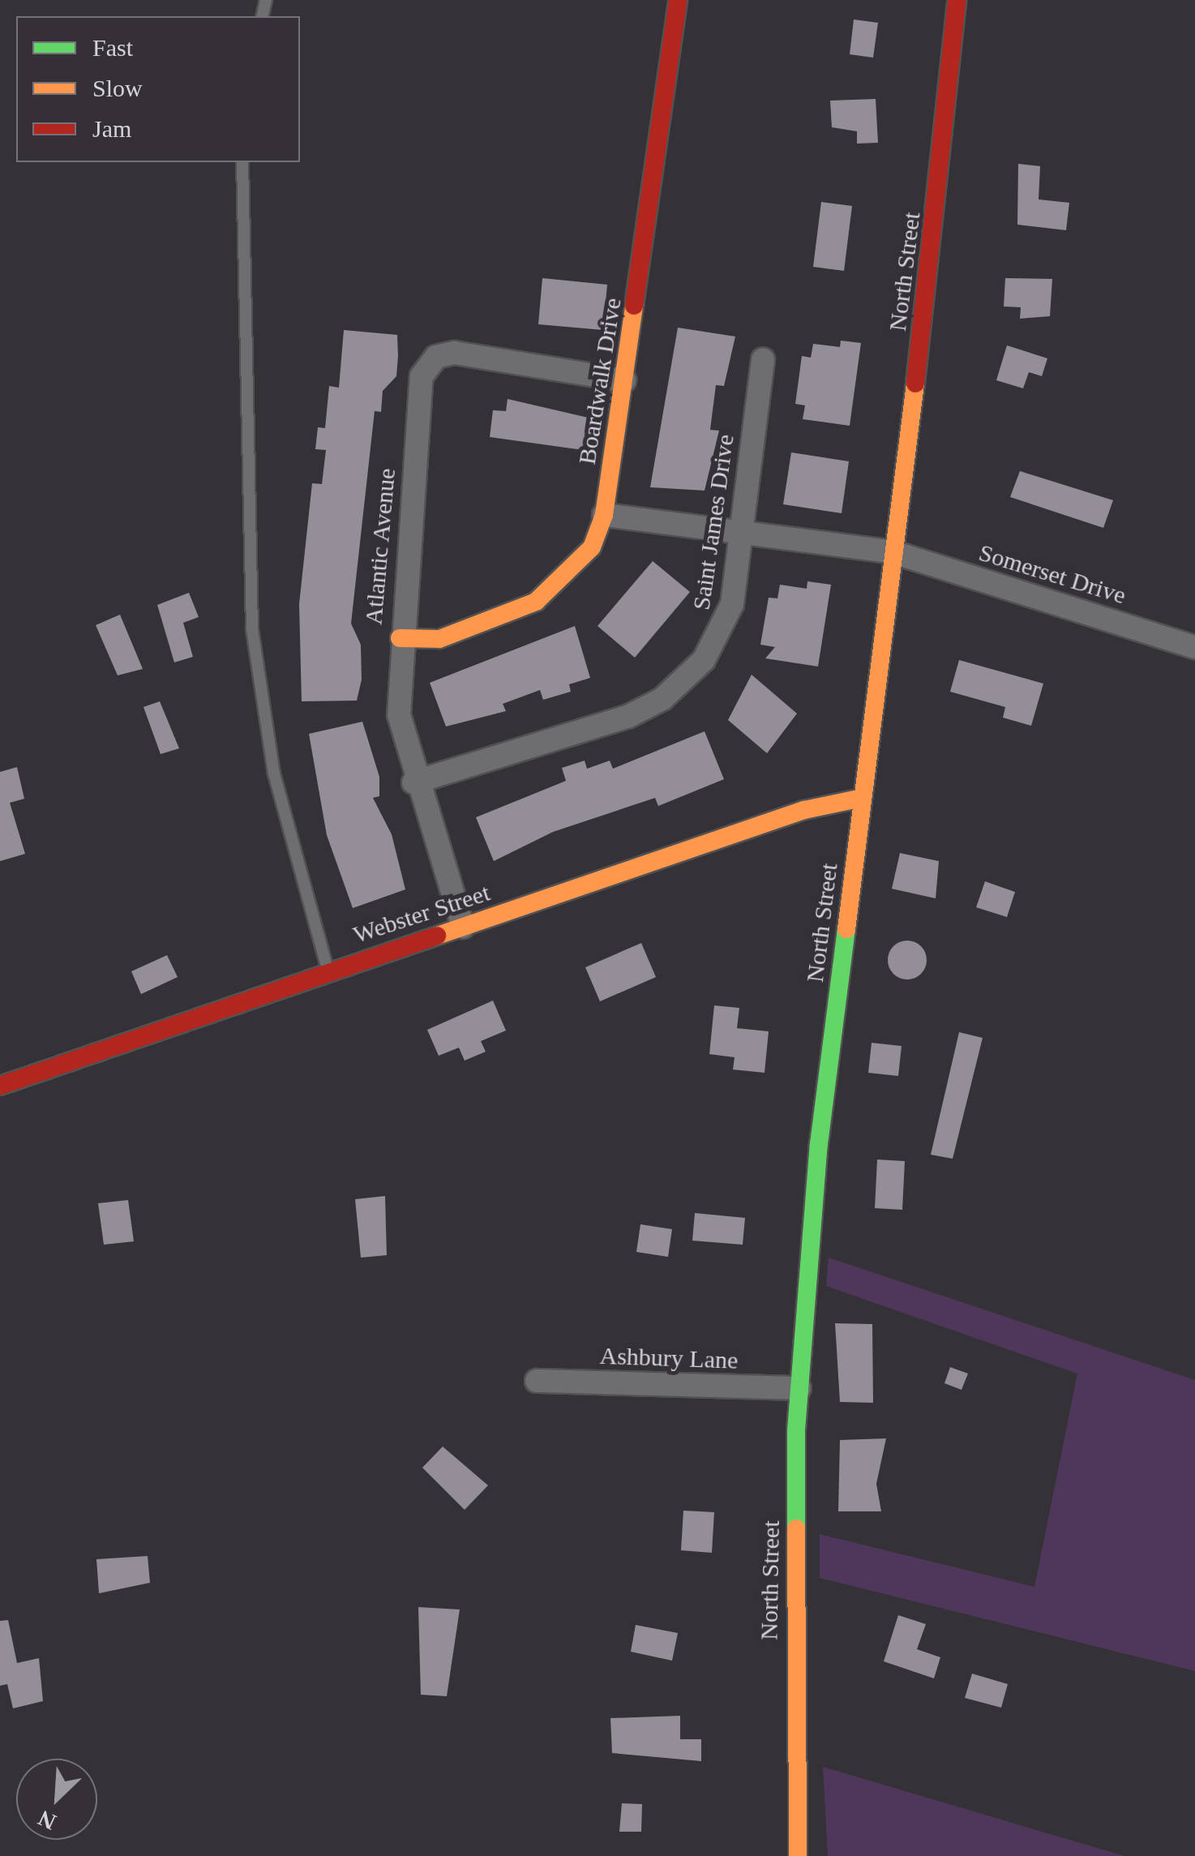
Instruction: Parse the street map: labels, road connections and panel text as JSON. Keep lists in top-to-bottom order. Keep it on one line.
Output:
{"streets":{"main road":["North Street","Boardwalk Drive","Webster Street"],"street":["Saint James Drive","Atlantic Avenue","Somerset Drive","Ashbury Lane"]},"crossings":[["North Street","Somerset Drive"],["North Street","Webster Street"],["North Street","Ashbury Lane"],["Boardwalk Drive","Atlantic Avenue"],["Boardwalk Drive","Somerset Drive"],["Saint James Drive","Atlantic Avenue"],["Saint James Drive","Somerset Drive"],["Atlantic Avenue","Webster Street"]],"legend":["Fast","Slow","Jam"],"north":"bottom left"}
